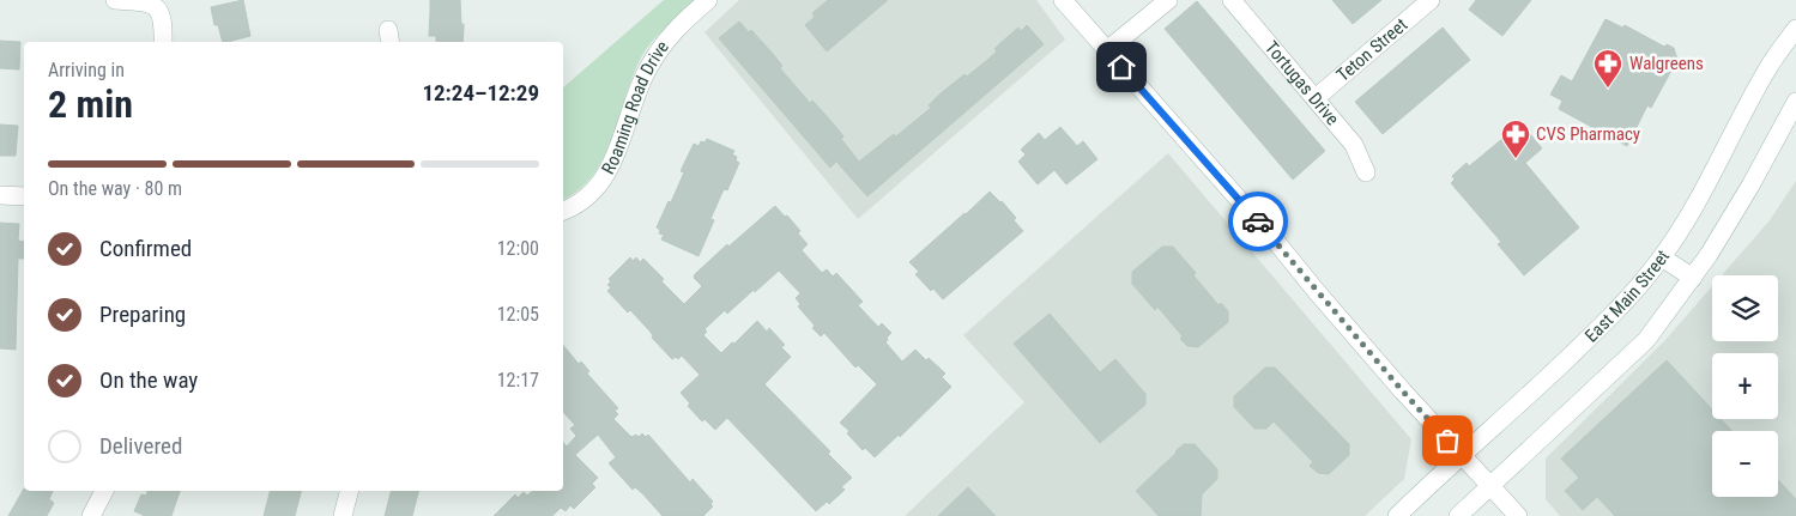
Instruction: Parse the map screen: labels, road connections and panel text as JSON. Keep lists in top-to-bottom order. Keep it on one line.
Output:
{"streets":{"street":["Teton Street","Tortugas Drive","Roaming Road Drive","East Main Street"]},"crossings":[["Teton Street","Tortugas Drive"]],"places":{"pharmacy":["Walgreens","CVS Pharmacy"]},"page":{"heading":["2 min","Arriving in","12:24–12:29"],"bar":"On the way · 80 m","list":[["Confirmed","12:00"],["Preparing","12:05"],["On the way","12:17"],"Delivered"],"map_buttons":["+","−"]}}
